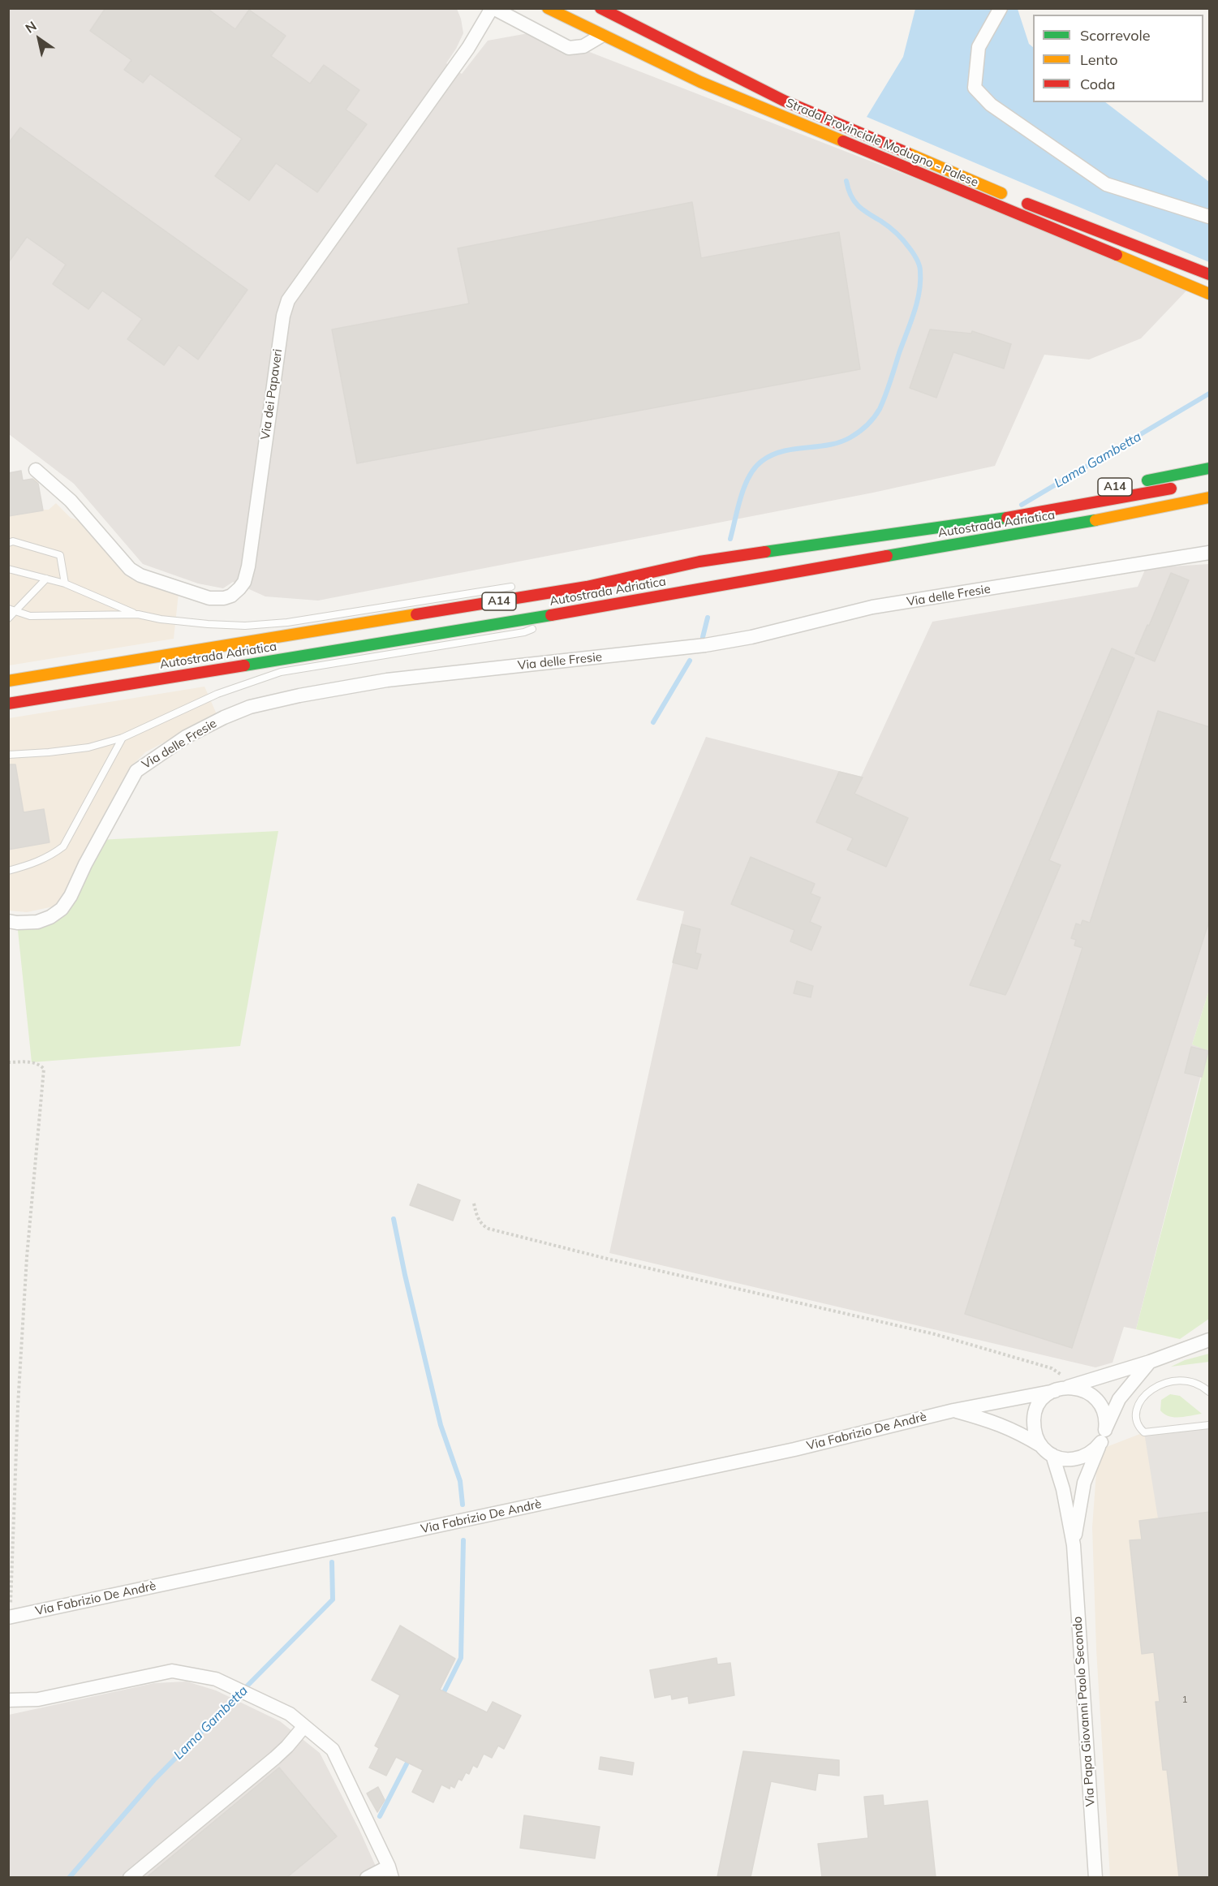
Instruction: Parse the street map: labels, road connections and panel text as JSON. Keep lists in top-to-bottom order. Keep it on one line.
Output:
{"streets":{"main road":["Strada Provinciale Modugno - Palese","A14","Autostrada Adriatica"],"street":["Via dei Papaveri","Via delle Fresie","Via Fabrizio De Andrè","Via Papa Giovanni Paolo Secondo"]},"crossings":[["A14","Autostrada Adriatica"]],"water":["Lama Gambetta"],"house_numbers":["1"],"legend":["Scorrevole","Lento","Coda"],"north":"top left"}
